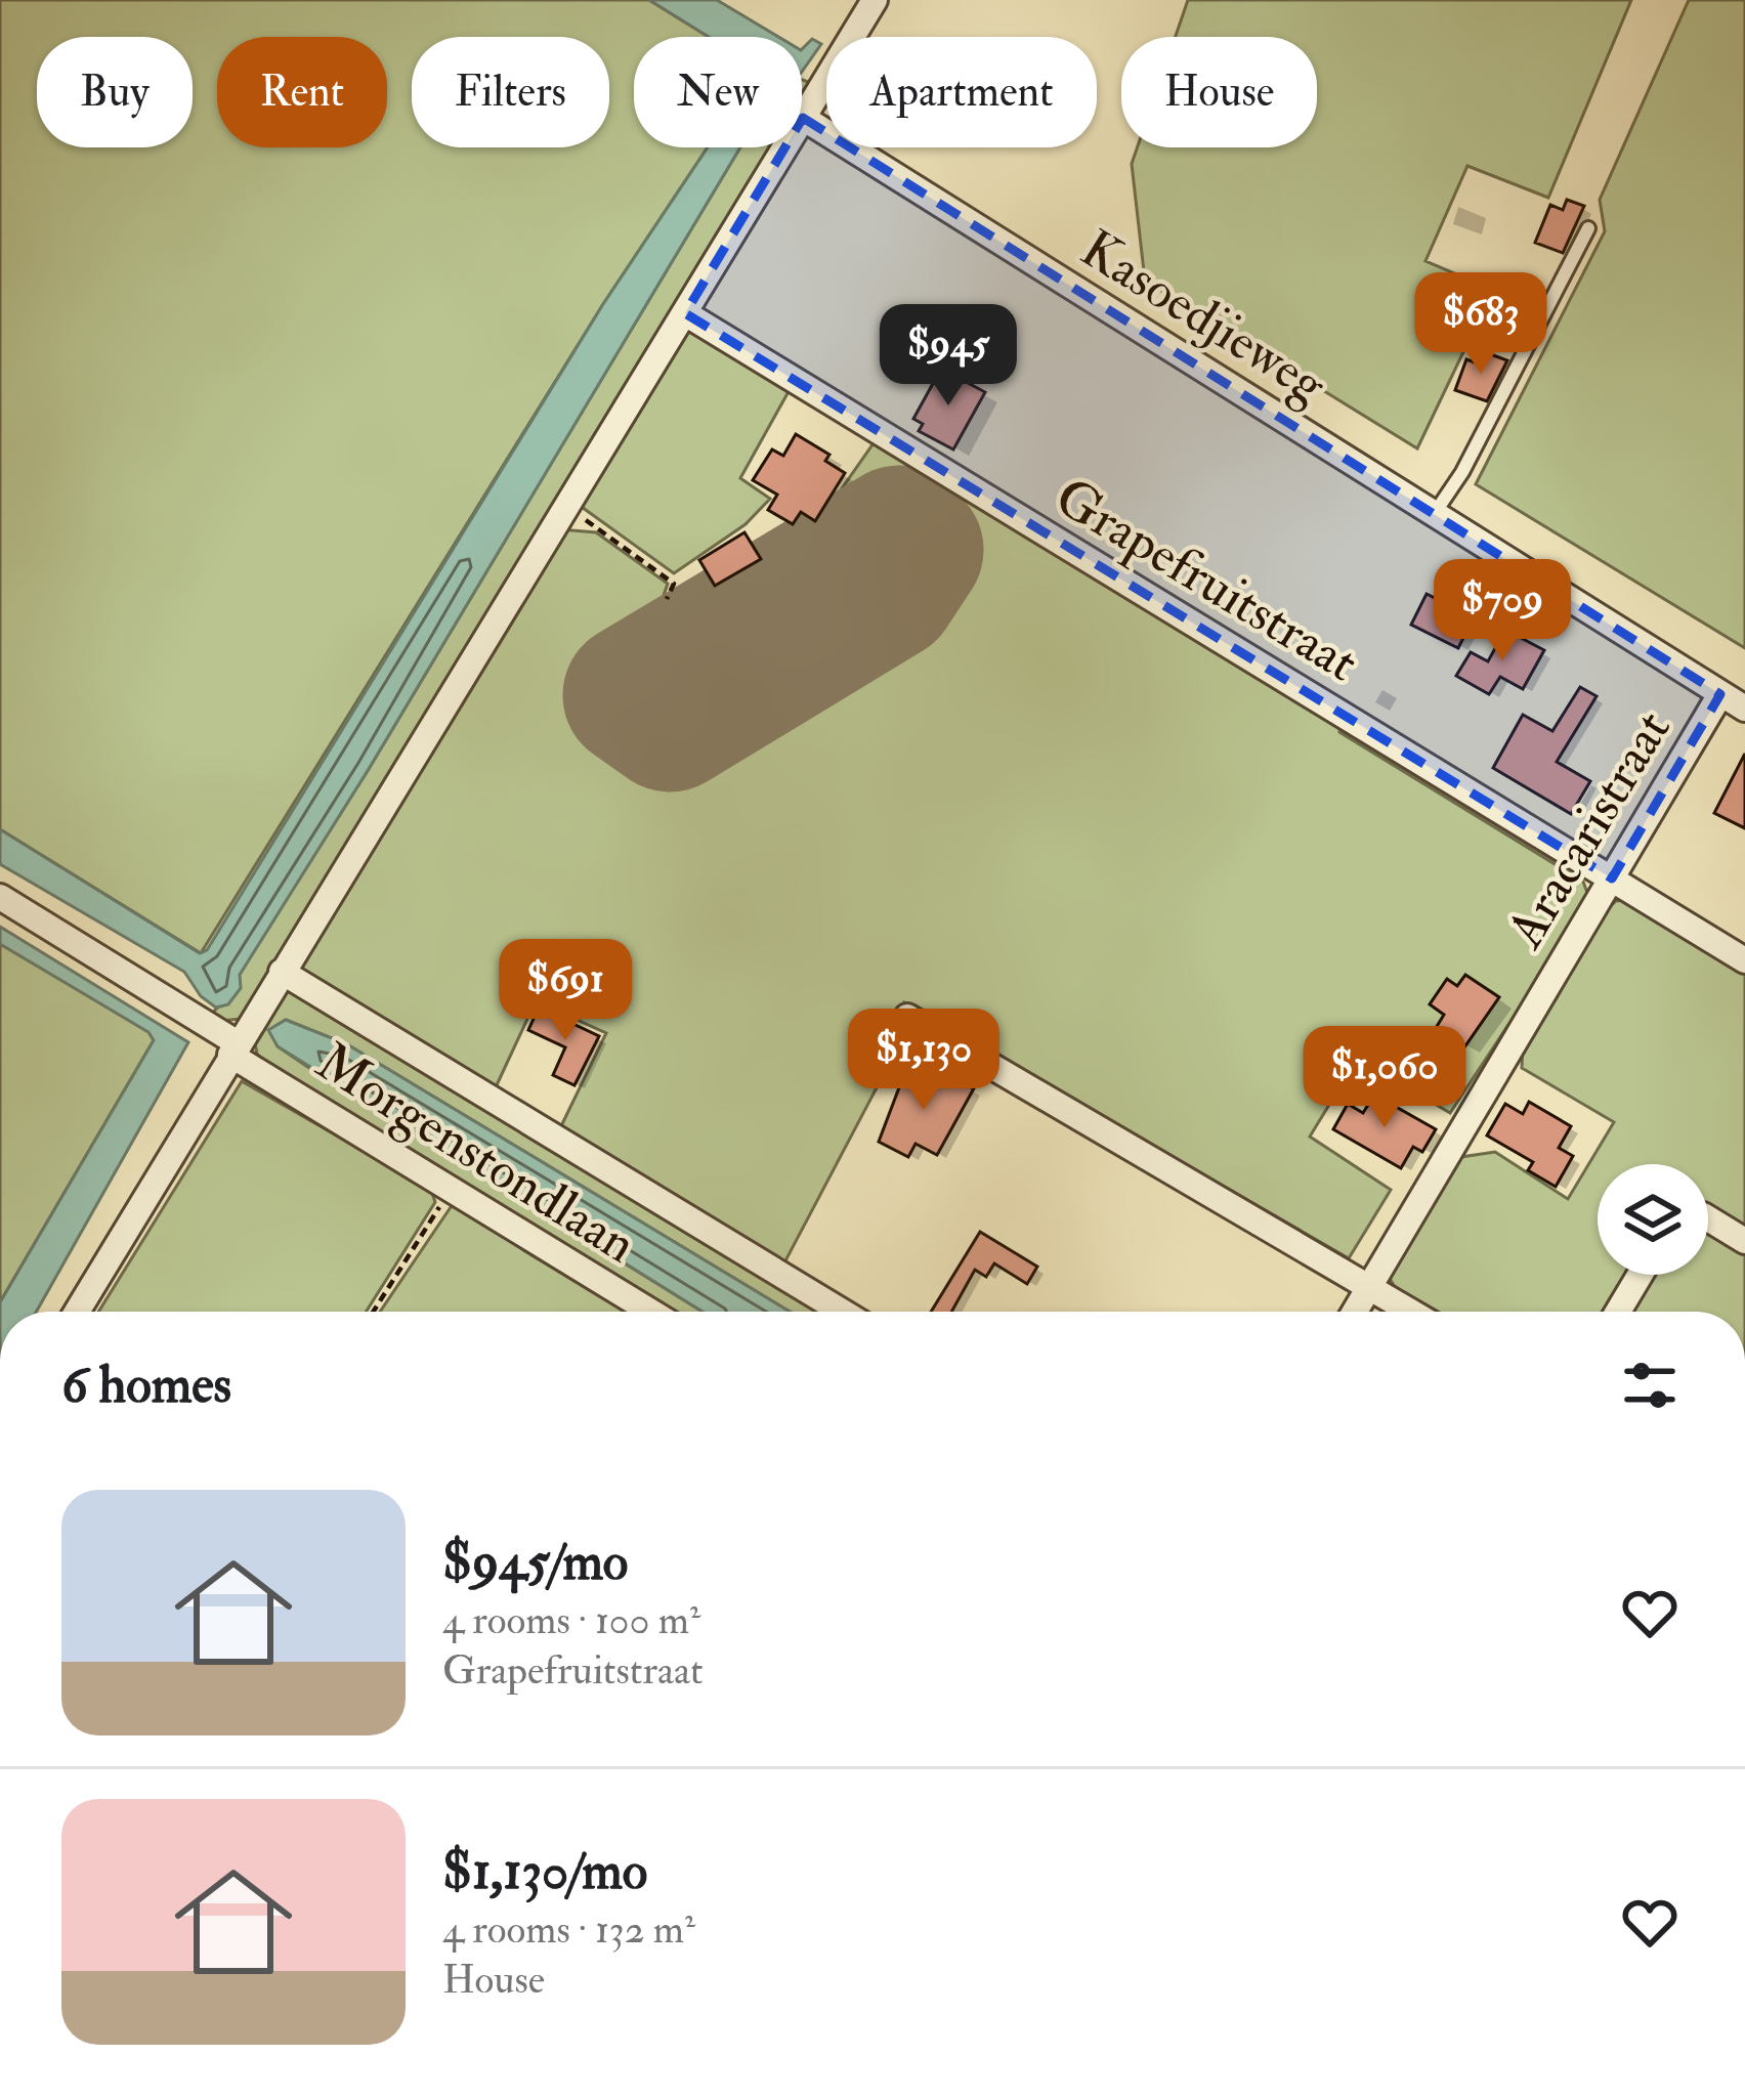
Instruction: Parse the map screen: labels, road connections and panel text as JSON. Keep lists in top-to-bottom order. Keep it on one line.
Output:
{"streets":{"street":["Kasoedjieweg","Grapefruitstraat","Aracaristraat","Morgenstondlaan"]},"crossings":[["Kasoedjieweg","Aracaristraat"],["Grapefruitstraat","Aracaristraat"]],"page":{"chip":["Buy","Rent","Filters","New","Apartment","House"],"price":["$683","$945","$709","$691","$1,130","$1,060"],"heading":"6 homes","list":[{"name":"$945/mo","note":"4 rooms · 100 m² · Grapefruitstraat"},{"name":"$1,130/mo","note":"4 rooms · 132 m² · House"}]}}
